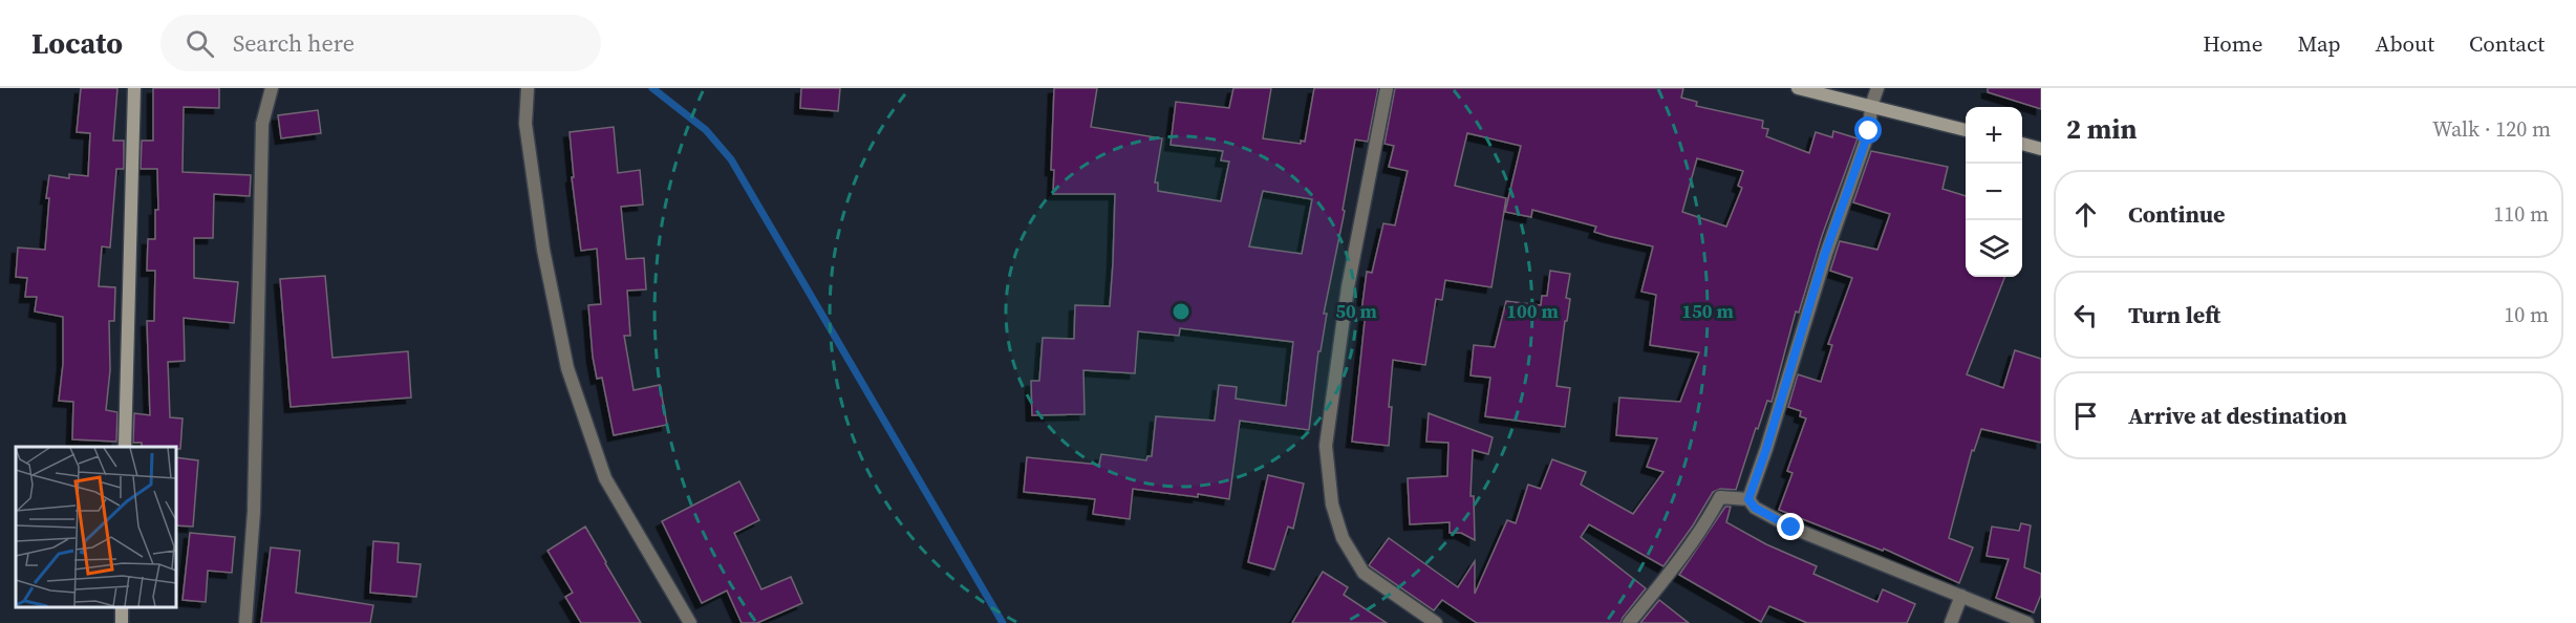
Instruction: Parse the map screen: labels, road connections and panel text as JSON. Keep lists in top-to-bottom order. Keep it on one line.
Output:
{"page":{"header":"Locato","search":"Search here","nav":["Home","Map","About","Contact"],"heading":["2 min","Walk · 120 m"],"map_buttons":["+","−"],"list":[["Continue","110 m"],["Turn left","10 m"],"Arrive at destination"]},"rings":["50 m","100 m","150 m"]}
